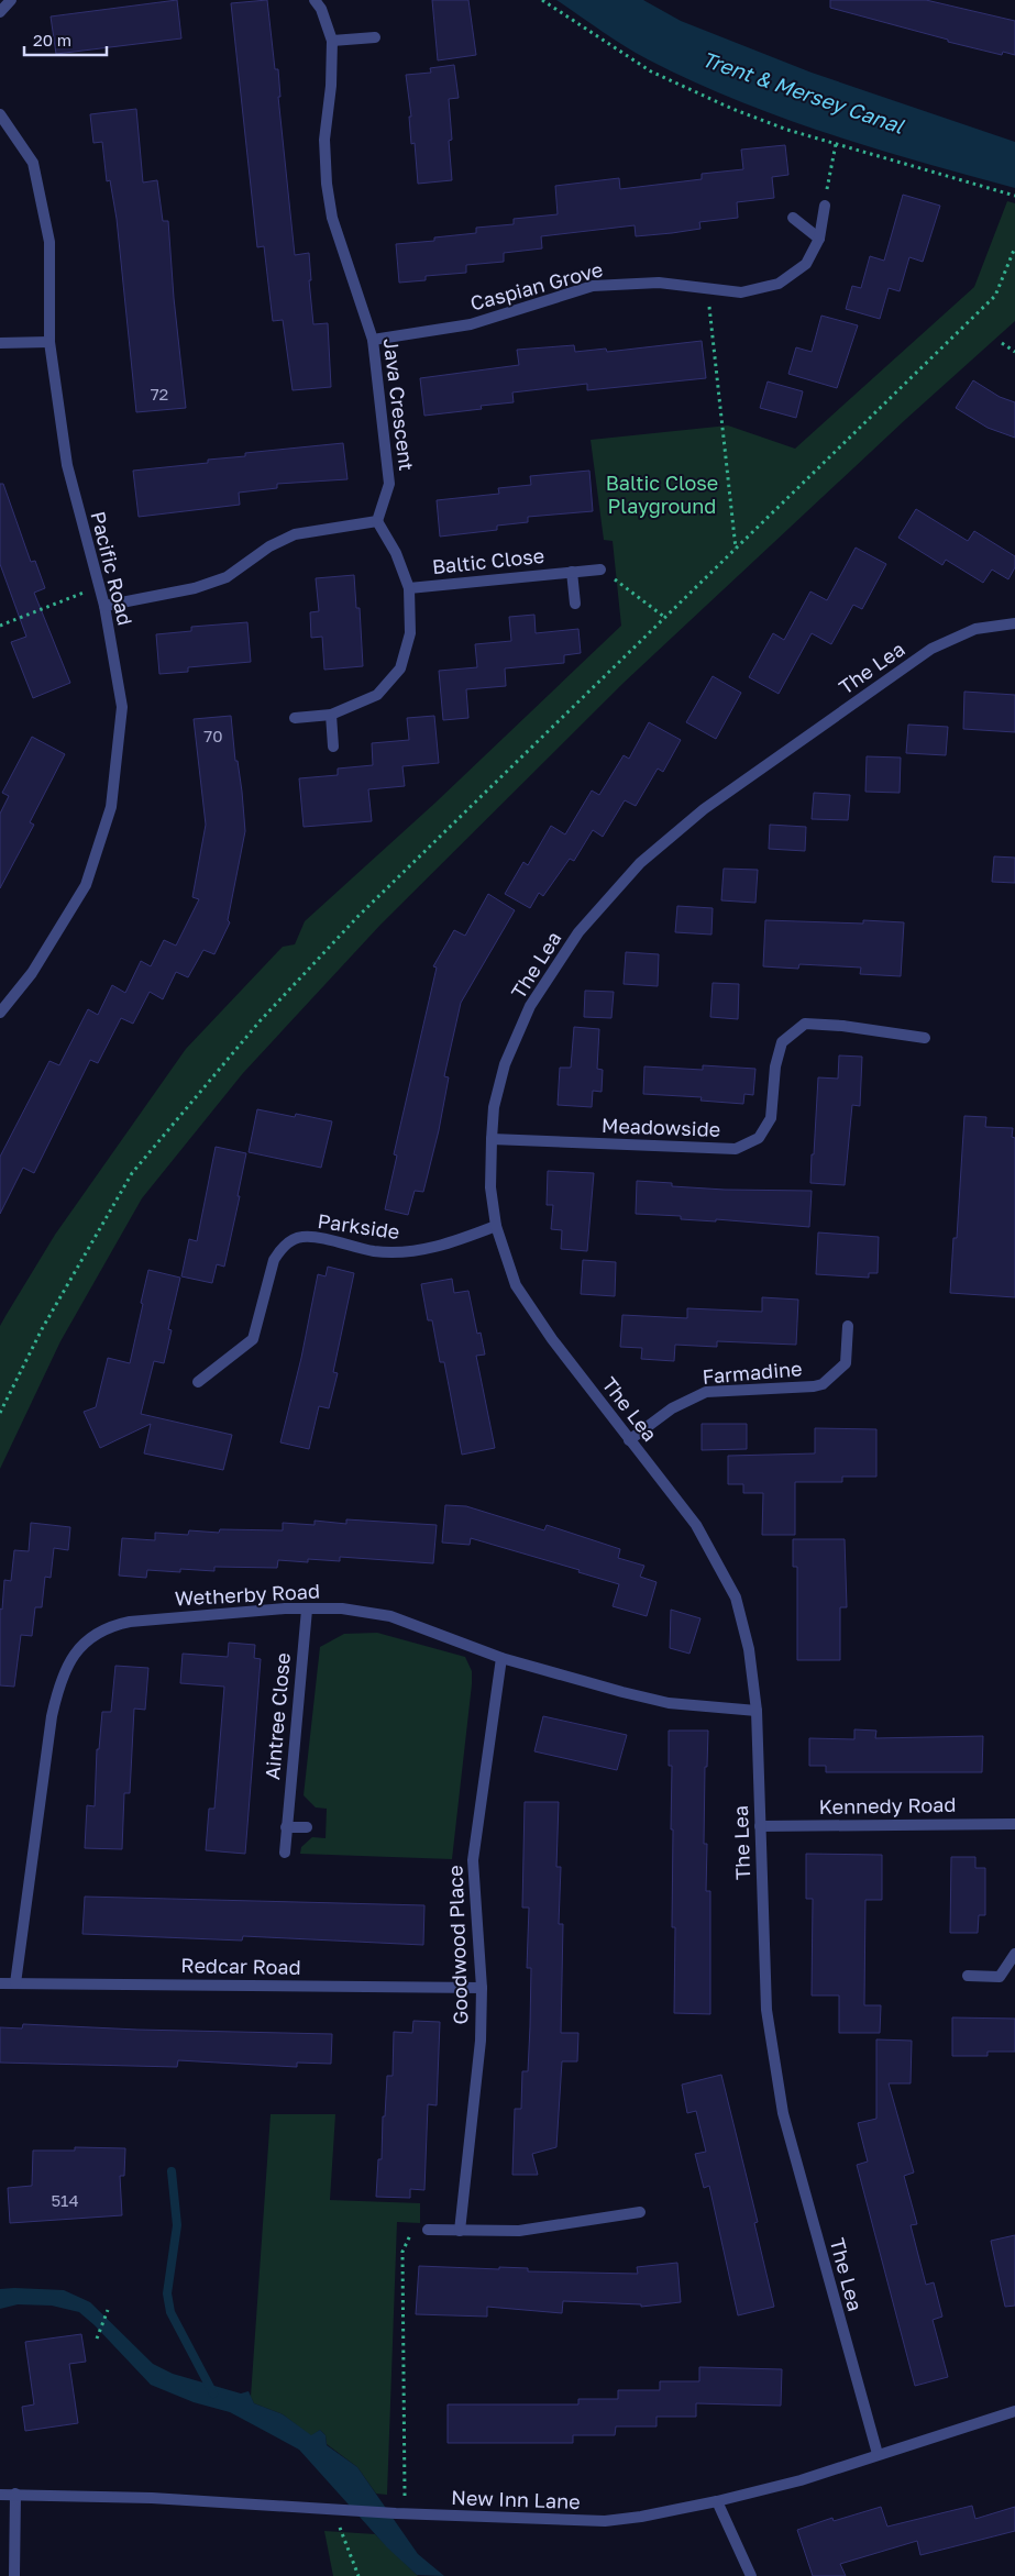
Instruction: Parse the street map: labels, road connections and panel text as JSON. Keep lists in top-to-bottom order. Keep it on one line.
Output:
{"streets":{"street":["Caspian Grove","Java Crescent","Baltic Close","Pacific Road","The Lea","Meadowside","Parkside","Farmadine","Wetherby Road","Aintree Close","Kennedy Road","Goodwood Place","Redcar Road","New Inn Lane"]},"crossings":[["Caspian Grove","Java Crescent"],["Java Crescent","Baltic Close"],["The Lea","Meadowside"],["The Lea","Parkside"],["The Lea","Farmadine"],["The Lea","Wetherby Road"],["The Lea","Kennedy Road"],["The Lea","New Inn Lane"],["Wetherby Road","Aintree Close"],["Wetherby Road","Goodwood Place"],["Wetherby Road","Redcar Road"],["Goodwood Place","Redcar Road"]],"water":["Trent & Mersey Canal"],"parks":["Baltic Close Playground"],"house_numbers":["72","70","514"],"scale_bar":"20 m"}
